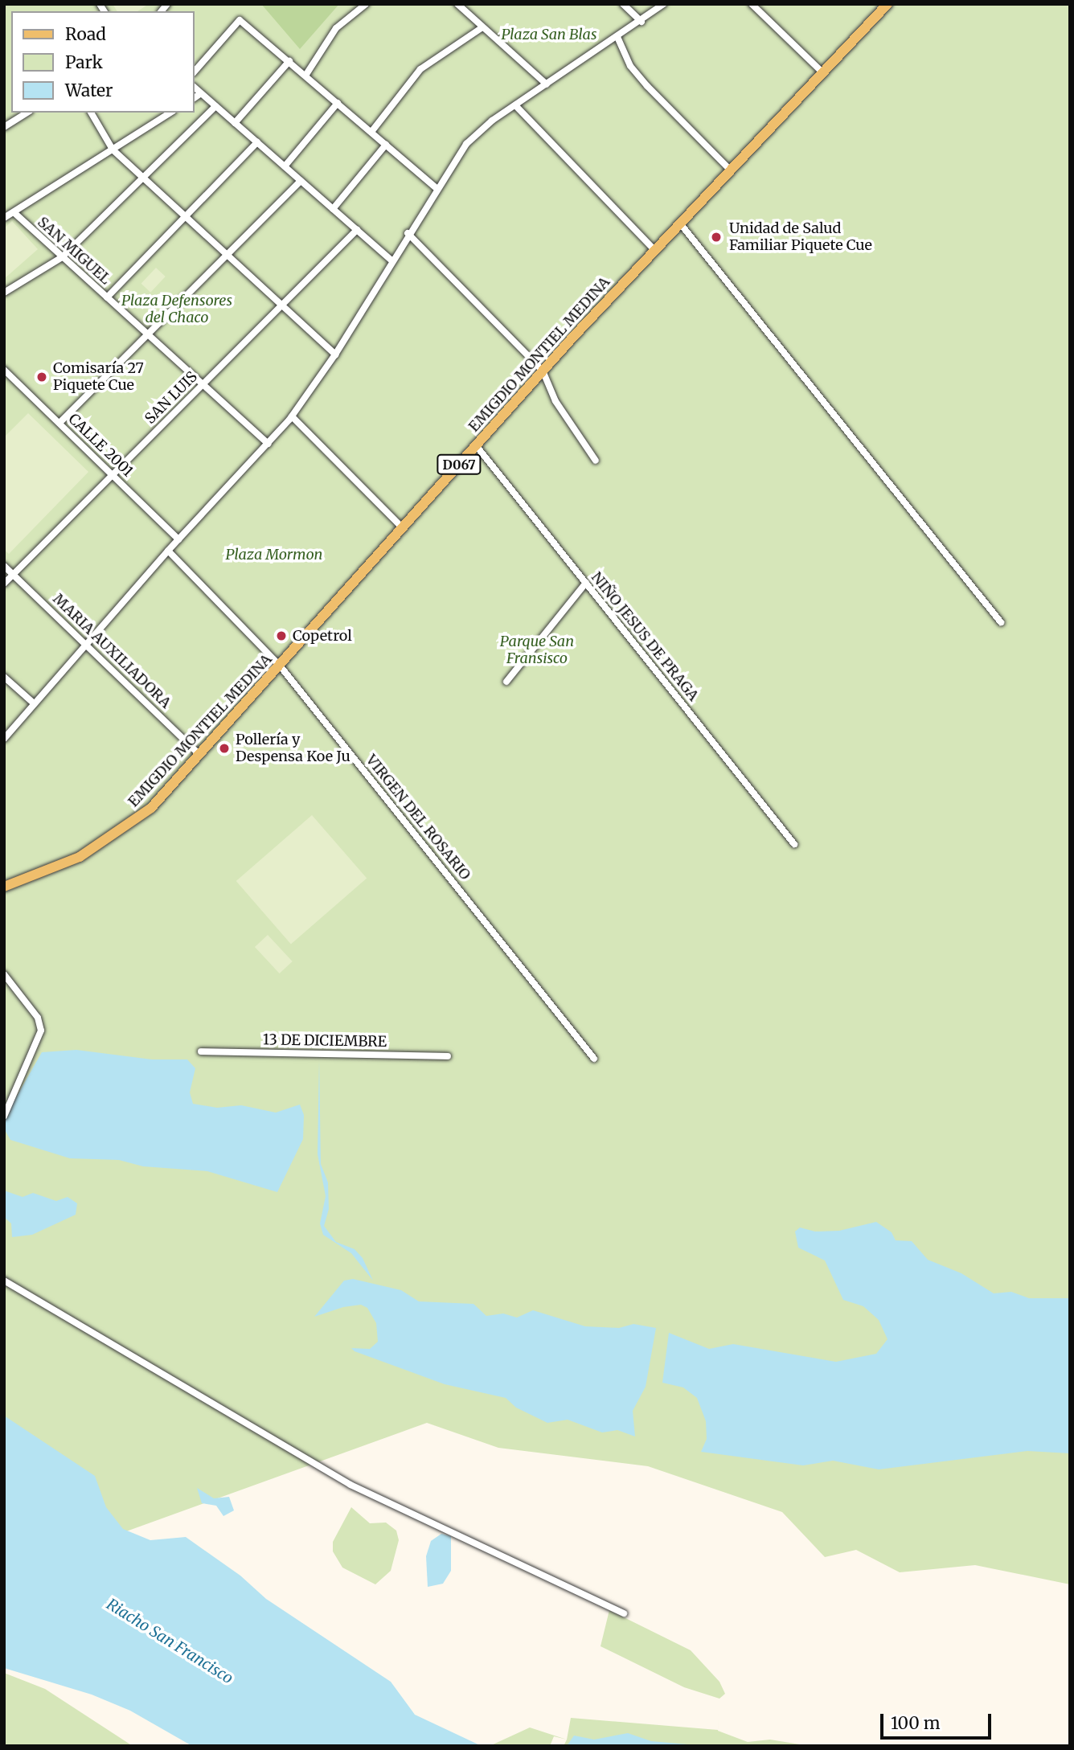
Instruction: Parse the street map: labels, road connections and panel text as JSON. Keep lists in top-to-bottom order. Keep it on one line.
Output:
{"streets":{"main road":["EMIGDIO MONTIEL MEDINA","D067"],"street":["SAN MIGUEL","SAN LUIS","CALLE 2001","NIÑO JESUS DE PRAGA","MARIA AUXILIADORA","VIRGEN DEL ROSARIO","13 DE DICIEMBRE"]},"crossings":[["SAN MIGUEL","SAN LUIS"],["EMIGDIO MONTIEL MEDINA","NIÑO JESUS DE PRAGA"],["EMIGDIO MONTIEL MEDINA","MARIA AUXILIADORA"],["EMIGDIO MONTIEL MEDINA","VIRGEN DEL ROSARIO"],["SAN LUIS","CALLE 2001"],["SAN LUIS","MARIA AUXILIADORA"]],"water":["Riacho San Francisco"],"parks":["Plaza San Blas","Plaza Defensores del Chaco","Plaza Mormon","Parque San Fransisco"],"places":["Unidad de Salud Familiar Piquete Cue","Comisaría 27 Piquete Cue","Copetrol","Pollería y Despensa Koe Ju"],"legend":["Road","Park","Water"],"scale_bar":"100 m"}
